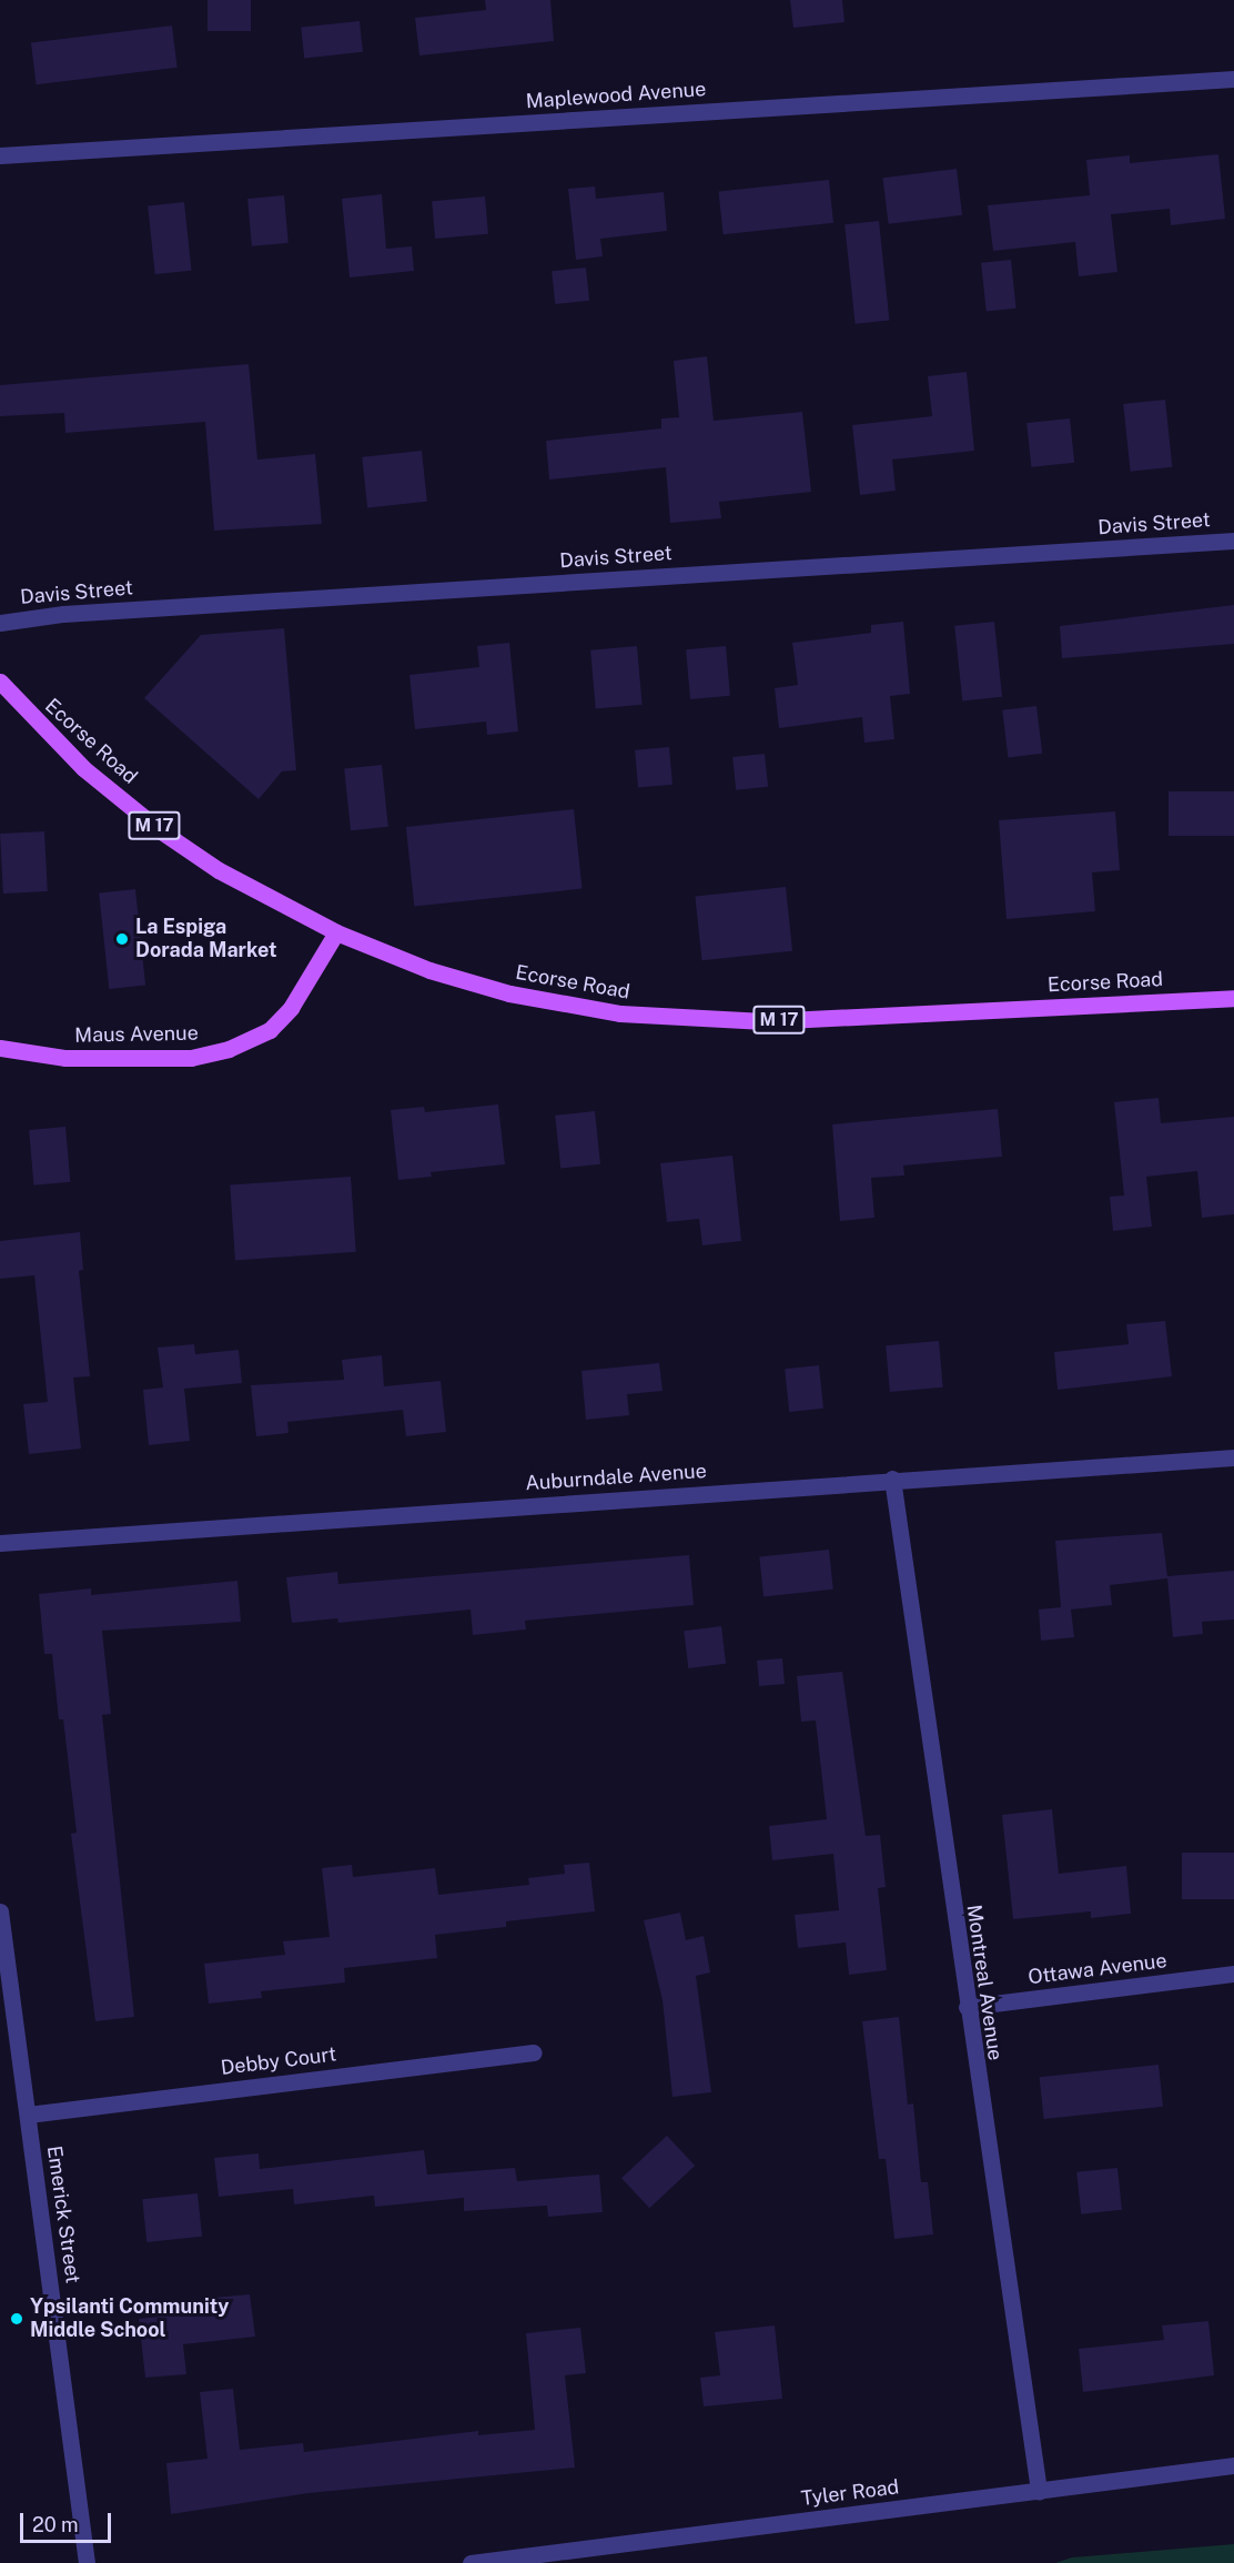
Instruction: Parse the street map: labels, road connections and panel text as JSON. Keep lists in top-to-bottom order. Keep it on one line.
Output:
{"streets":{"main road":["Ecorse Road","M 17","Maus Avenue"],"street":["Maplewood Avenue","Davis Street","Auburndale Avenue","Ottawa Avenue","Montreal Avenue","Debby Court","Emerick Street","Tyler Road"]},"crossings":[["Ecorse Road","Maus Avenue"],["Auburndale Avenue","Montreal Avenue"],["Ottawa Avenue","Montreal Avenue"],["Montreal Avenue","Tyler Road"],["Debby Court","Emerick Street"]],"places":["La Espiga Dorada Market","Ypsilanti Community Middle School"],"scale_bar":"20 m"}
